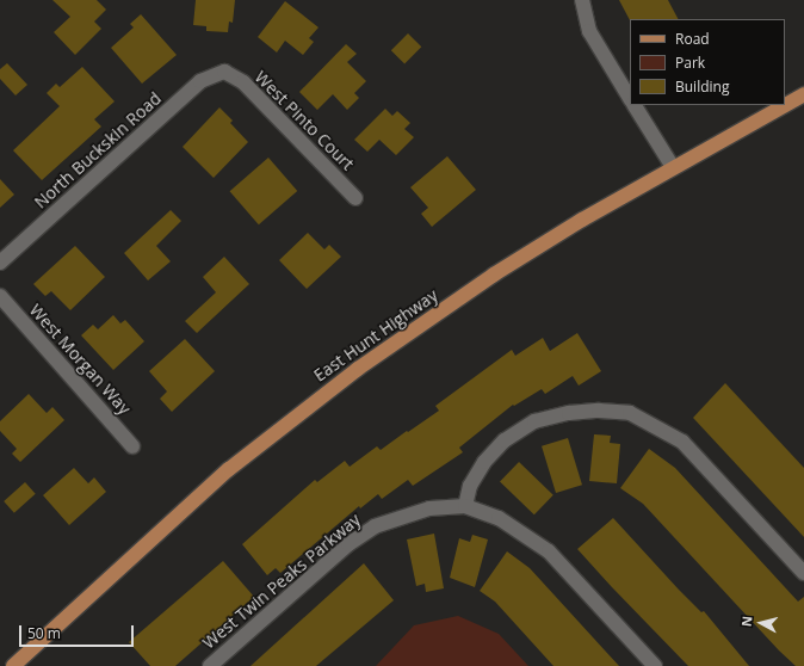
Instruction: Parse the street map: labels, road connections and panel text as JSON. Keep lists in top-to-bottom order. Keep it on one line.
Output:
{"streets":{"main road":["East Hunt Highway"],"street":["West Pinto Court","North Buckskin Road","West Morgan Way","West Twin Peaks Parkway"]},"crossings":[["West Pinto Court","North Buckskin Road"]],"legend":["Road","Park","Building"],"scale_bar":"50 m","north":"left"}
